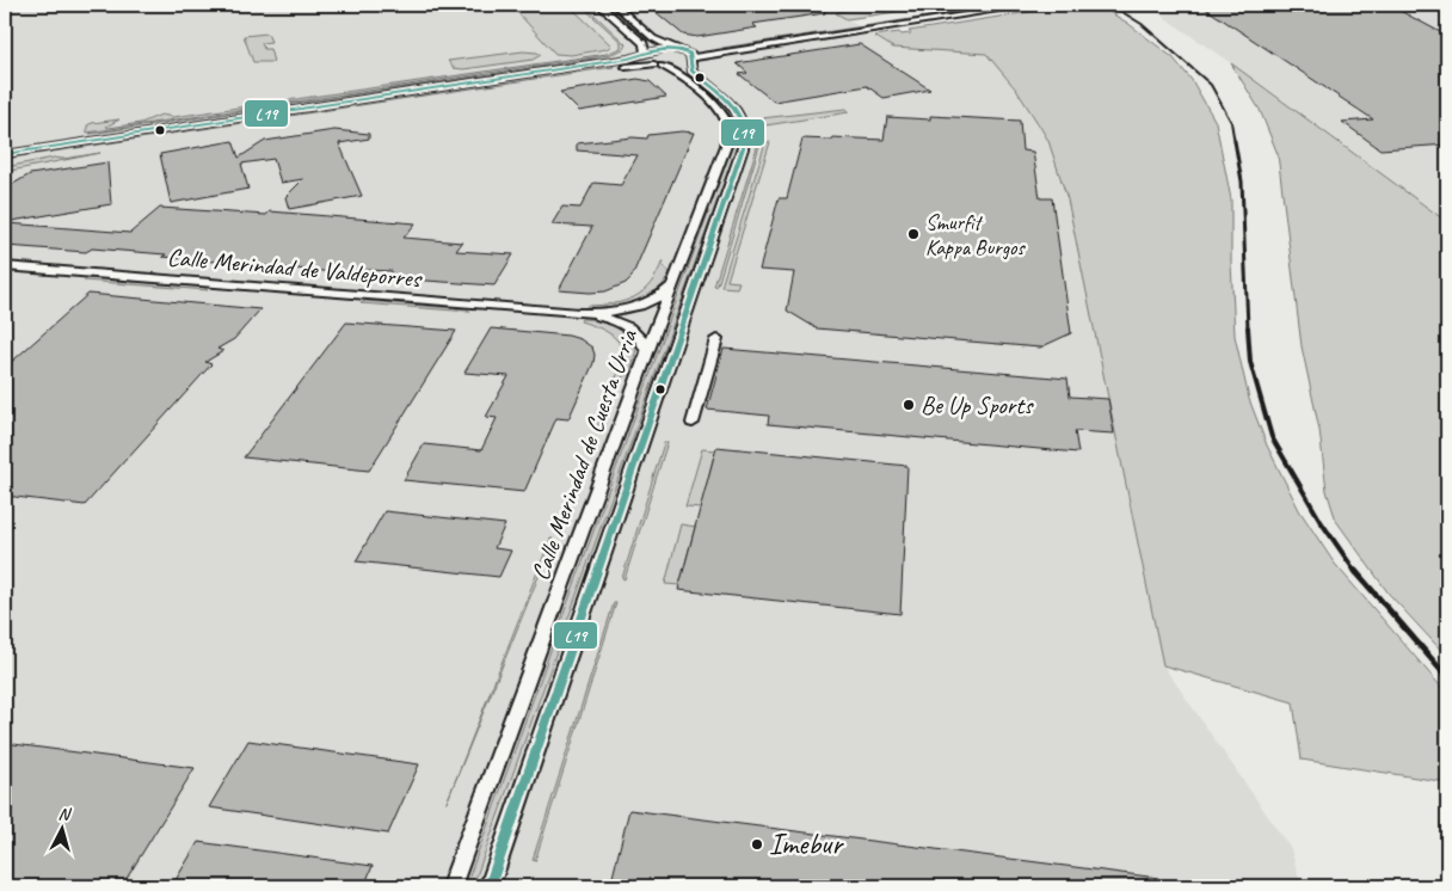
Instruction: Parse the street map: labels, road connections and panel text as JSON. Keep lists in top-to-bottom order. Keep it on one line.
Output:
{"streets":{"street":["Calle Merindad de Valdeporres","Calle Merindad de Cuesta Urria"]},"crossings":[["Calle Merindad de Valdeporres","Calle Merindad de Cuesta Urria"]],"places":["Smurfit Kappa Burgos","Be Up Sports","Imebur"],"lines":["transit line L19"],"north":"top"}
